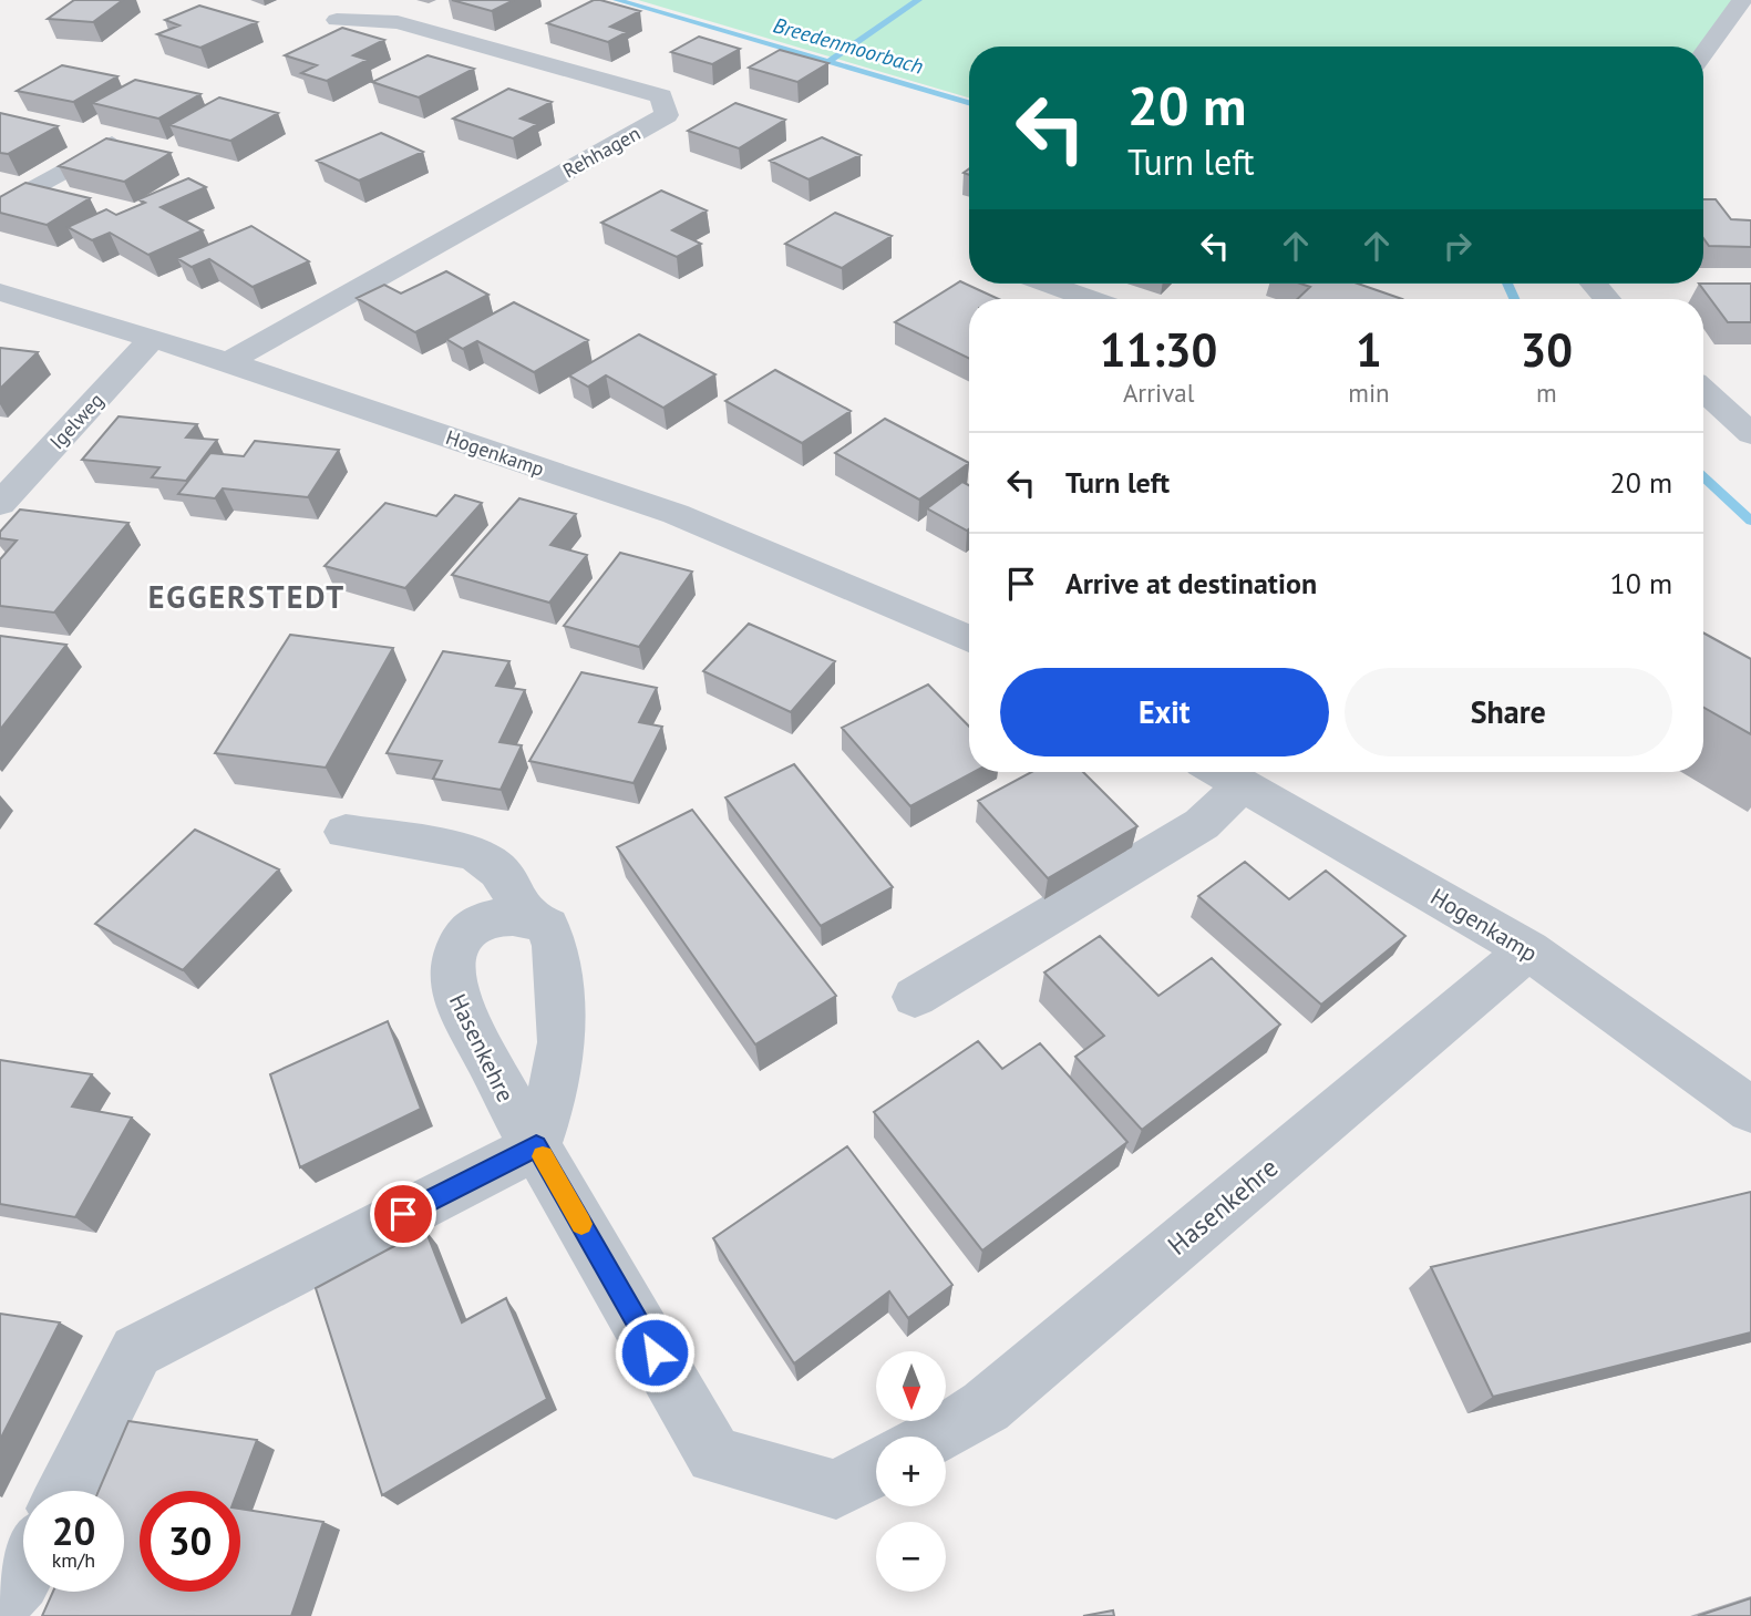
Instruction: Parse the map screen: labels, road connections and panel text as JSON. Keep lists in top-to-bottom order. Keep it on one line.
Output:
{"streets":{"street":["Rehhagen","Igelweg","Hogenkamp","Hasenkehre"]},"crossings":[["Rehhagen","Hogenkamp"],["Igelweg","Hogenkamp"],["Hogenkamp","Hasenkehre"]],"districts":["EGGERSTEDT"],"water":["Breedenmoorbach"],"north":"bottom","page":{"turn":["20 m","Turn left"],"eta":["11:30","Arrival","1","min","30","m"],"list":[{"name":"Turn left","value":"20 m"},{"name":"Arrive at destination","value":"10 m"}],"buttons":["Exit","Share"],"map_buttons":["+","−"],"speed":"20 km/h","limit":"30"}}
